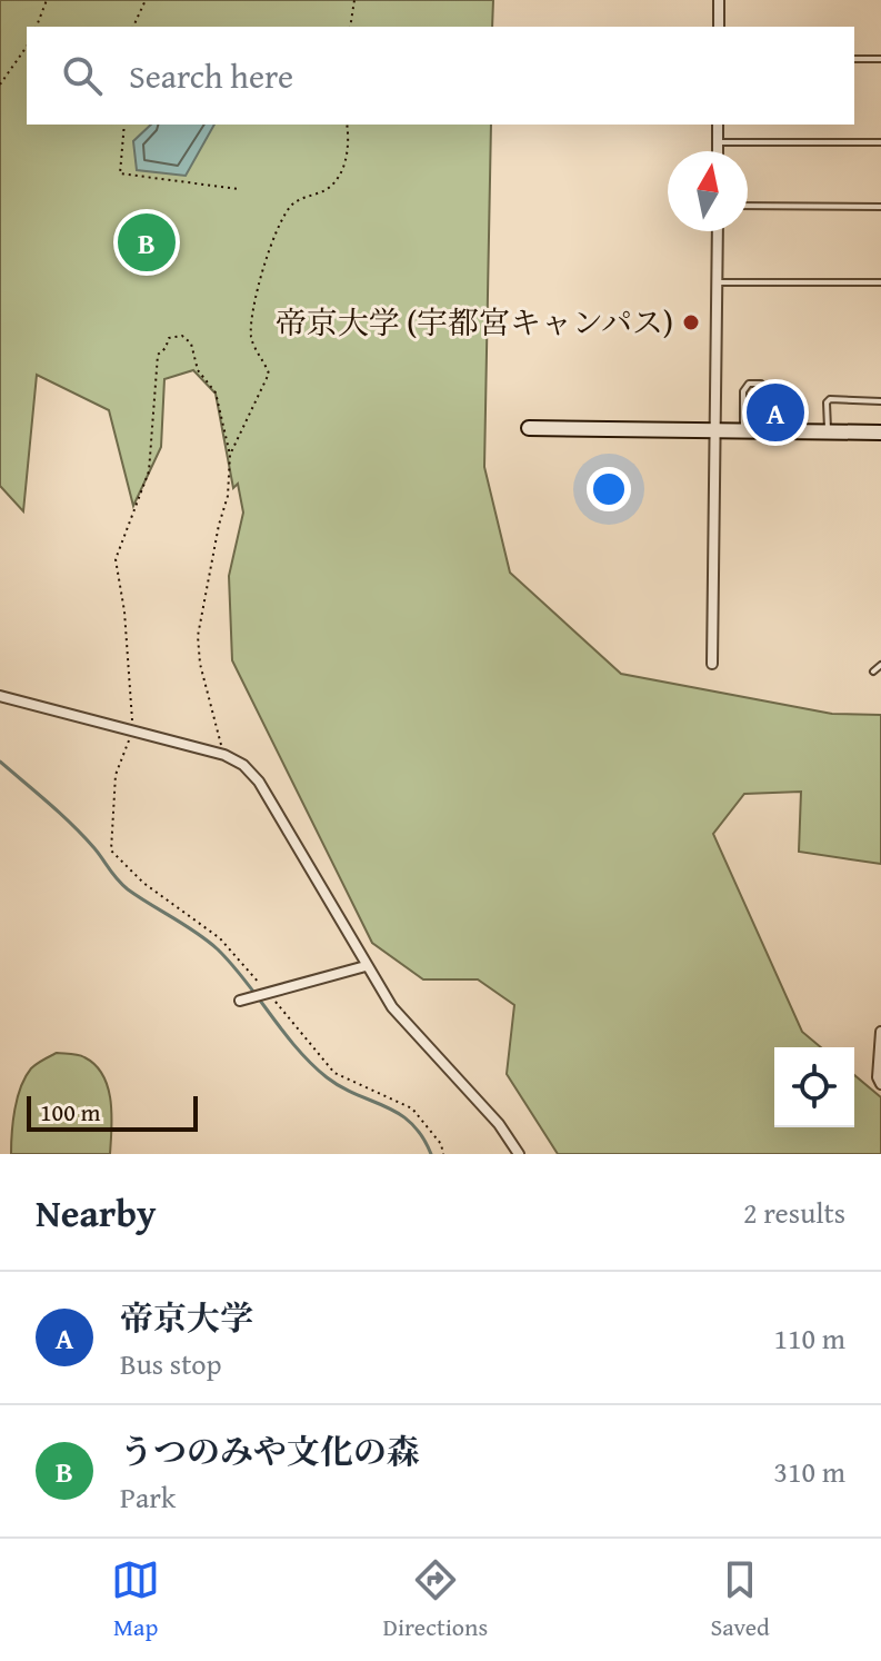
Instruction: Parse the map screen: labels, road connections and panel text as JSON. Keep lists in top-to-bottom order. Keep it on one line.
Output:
{"places":["帝京大学 (宇都宮キャンパス)"],"scale_bar":"100 m","north":"top","page":{"search":"Search here","pins":["B","A"],"scale":"100 m","heading":["Nearby","2 results"],"list":[{"mark":"A","name":"帝京大学","note":"Bus stop","value":"110 m"},{"mark":"B","name":"うつのみや文化の森","note":"Park","value":"310 m"}],"nav":["Map","Directions","Saved"]}}
